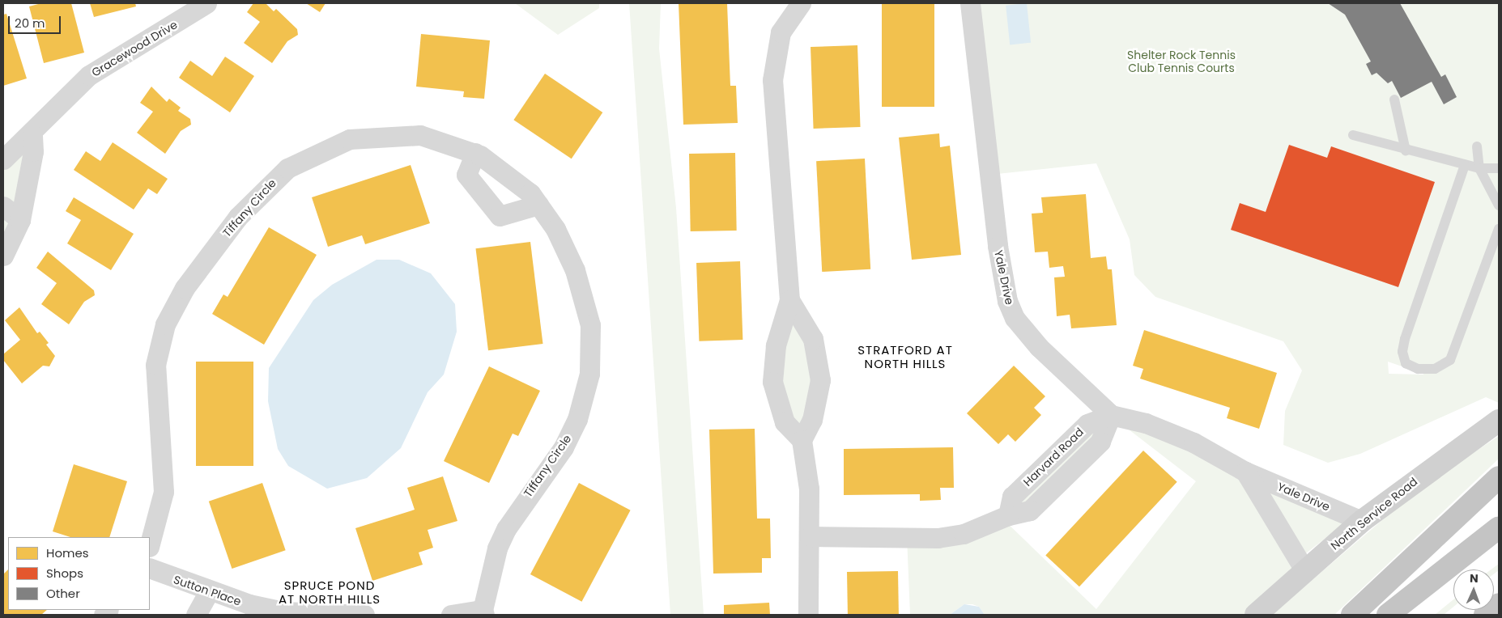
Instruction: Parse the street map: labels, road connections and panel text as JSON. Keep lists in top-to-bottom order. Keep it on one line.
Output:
{"streets":{"main road":["North Service Road"],"street":["Gracewood Drive","Tiffany Circle","Yale Drive","Harvard Road","Sutton Place"]},"crossings":[["Yale Drive","Harvard Road"],["Yale Drive","North Service Road"]],"districts":["STRATFORD AT NORTH HILLS","SPRUCE POND AT NORTH HILLS"],"parks":["Shelter Rock Tennis Club Tennis Courts"],"legend":["Homes","Shops","Other"],"scale_bar":"20 m","north":"top"}
